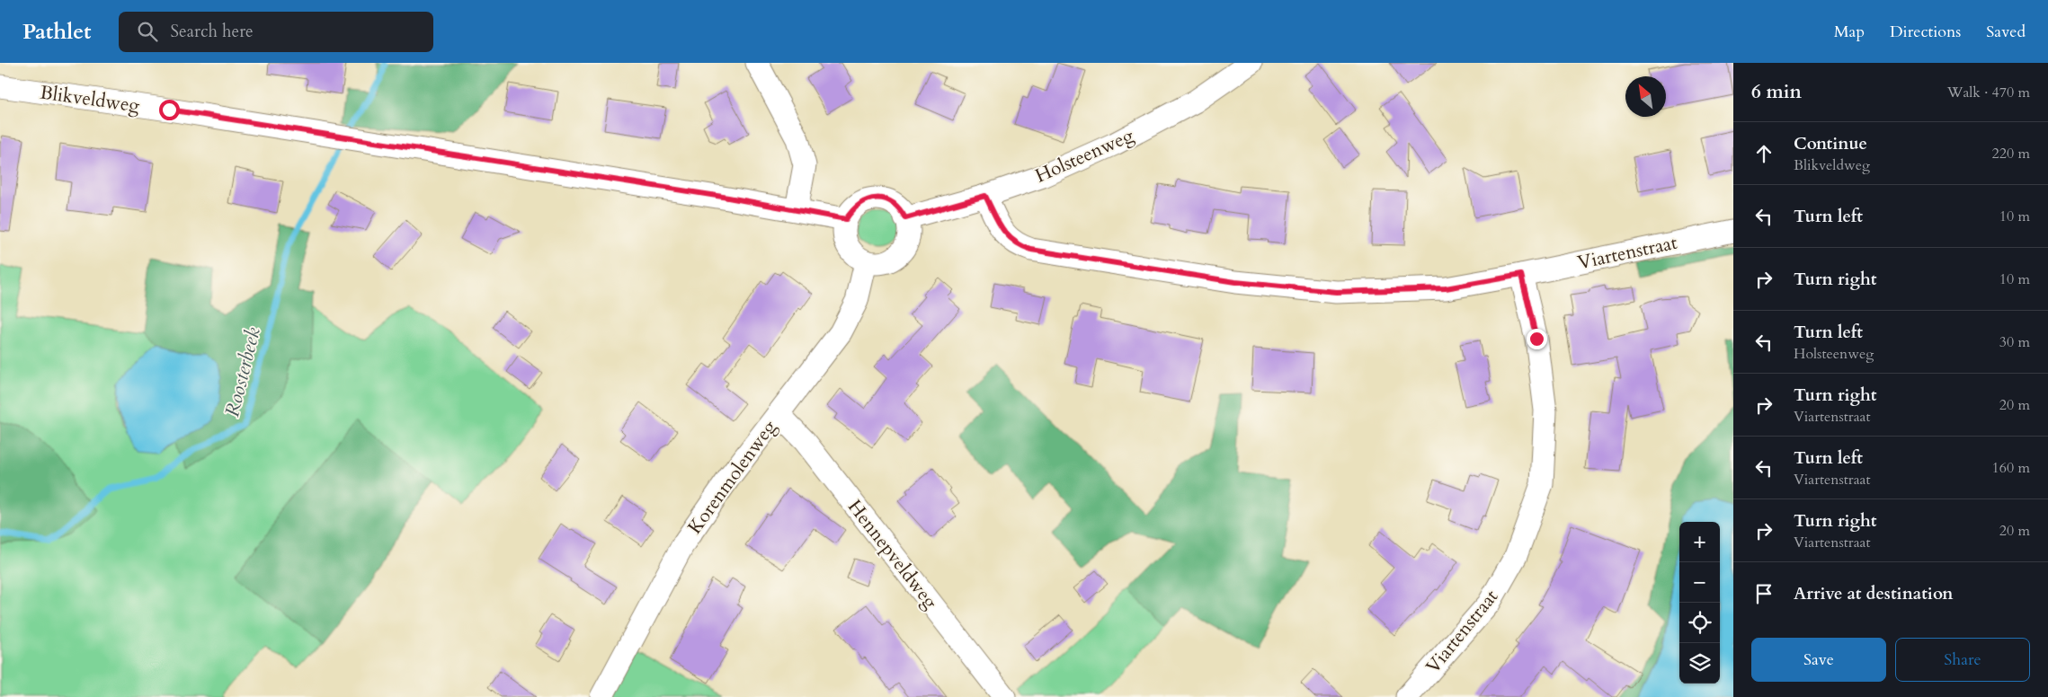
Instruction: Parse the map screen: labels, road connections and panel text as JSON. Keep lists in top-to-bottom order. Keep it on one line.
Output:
{"streets":{"street":["Blikveldweg","Holsteenweg","Viartenstraat","Korenmolenweg","Hennepveldweg"]},"crossings":[["Blikveldweg","Holsteenweg"],["Blikveldweg","Korenmolenweg"],["Holsteenweg","Viartenstraat"],["Holsteenweg","Korenmolenweg"],["Korenmolenweg","Hennepveldweg"]],"water":["Roosterbeek"],"north":"top left","page":{"header":"Pathlet","search":"Search here","nav":["Map","Directions","Saved"],"heading":["6 min","Walk · 470 m"],"list":[["Continue","Blikveldweg","220 m"],["Turn left","10 m"],["Turn right","10 m"],["Turn left","Holsteenweg","30 m"],["Turn right","Viartenstraat","20 m"],["Turn left","Viartenstraat","160 m"],["Turn right","Viartenstraat","20 m"],"Arrive at destination"],"map_buttons":["+","−"],"buttons":["Save","Share"]}}
